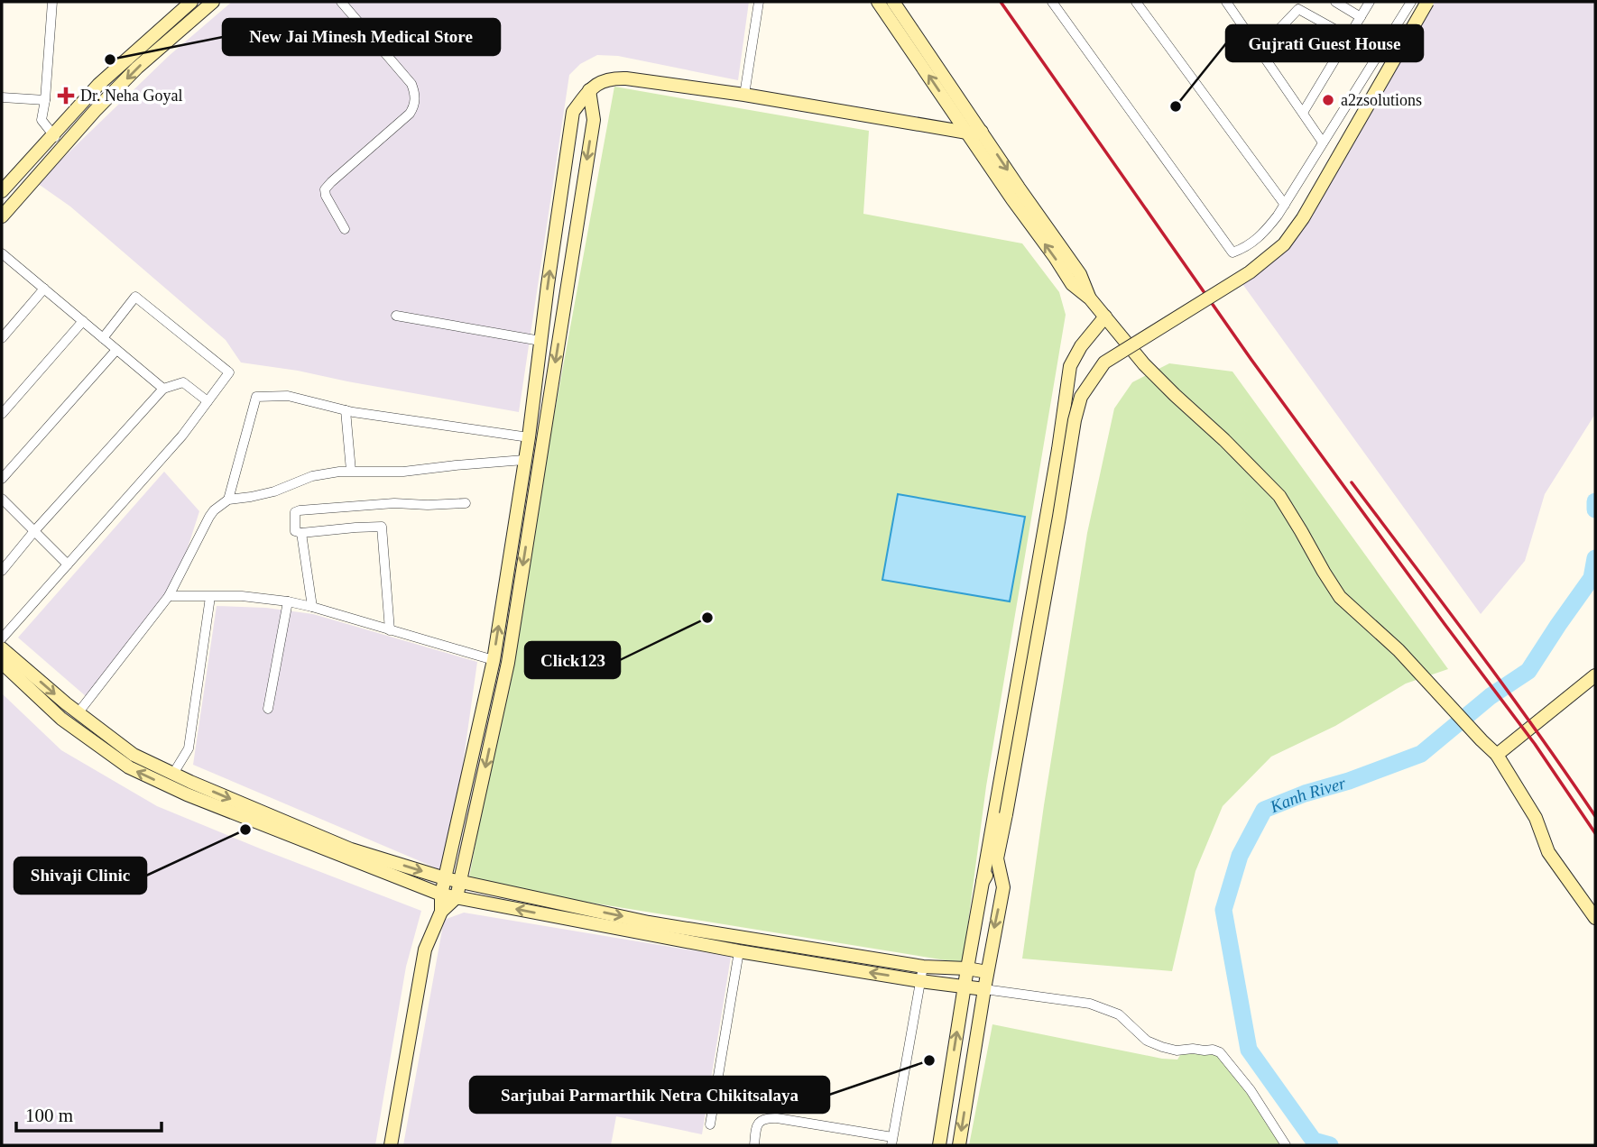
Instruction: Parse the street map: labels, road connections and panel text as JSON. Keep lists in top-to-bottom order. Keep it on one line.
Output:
{"water":["Kanh River"],"places":{"other":["New Jai Minesh Medical Store","a2zsolutions","Gujrati Guest House","Click123","Shivaji Clinic","Sarjubai Parmarthik Netra Chikitsalaya"],"health":["Dr. Neha Goyal"]},"scale_bar":"100 m"}
